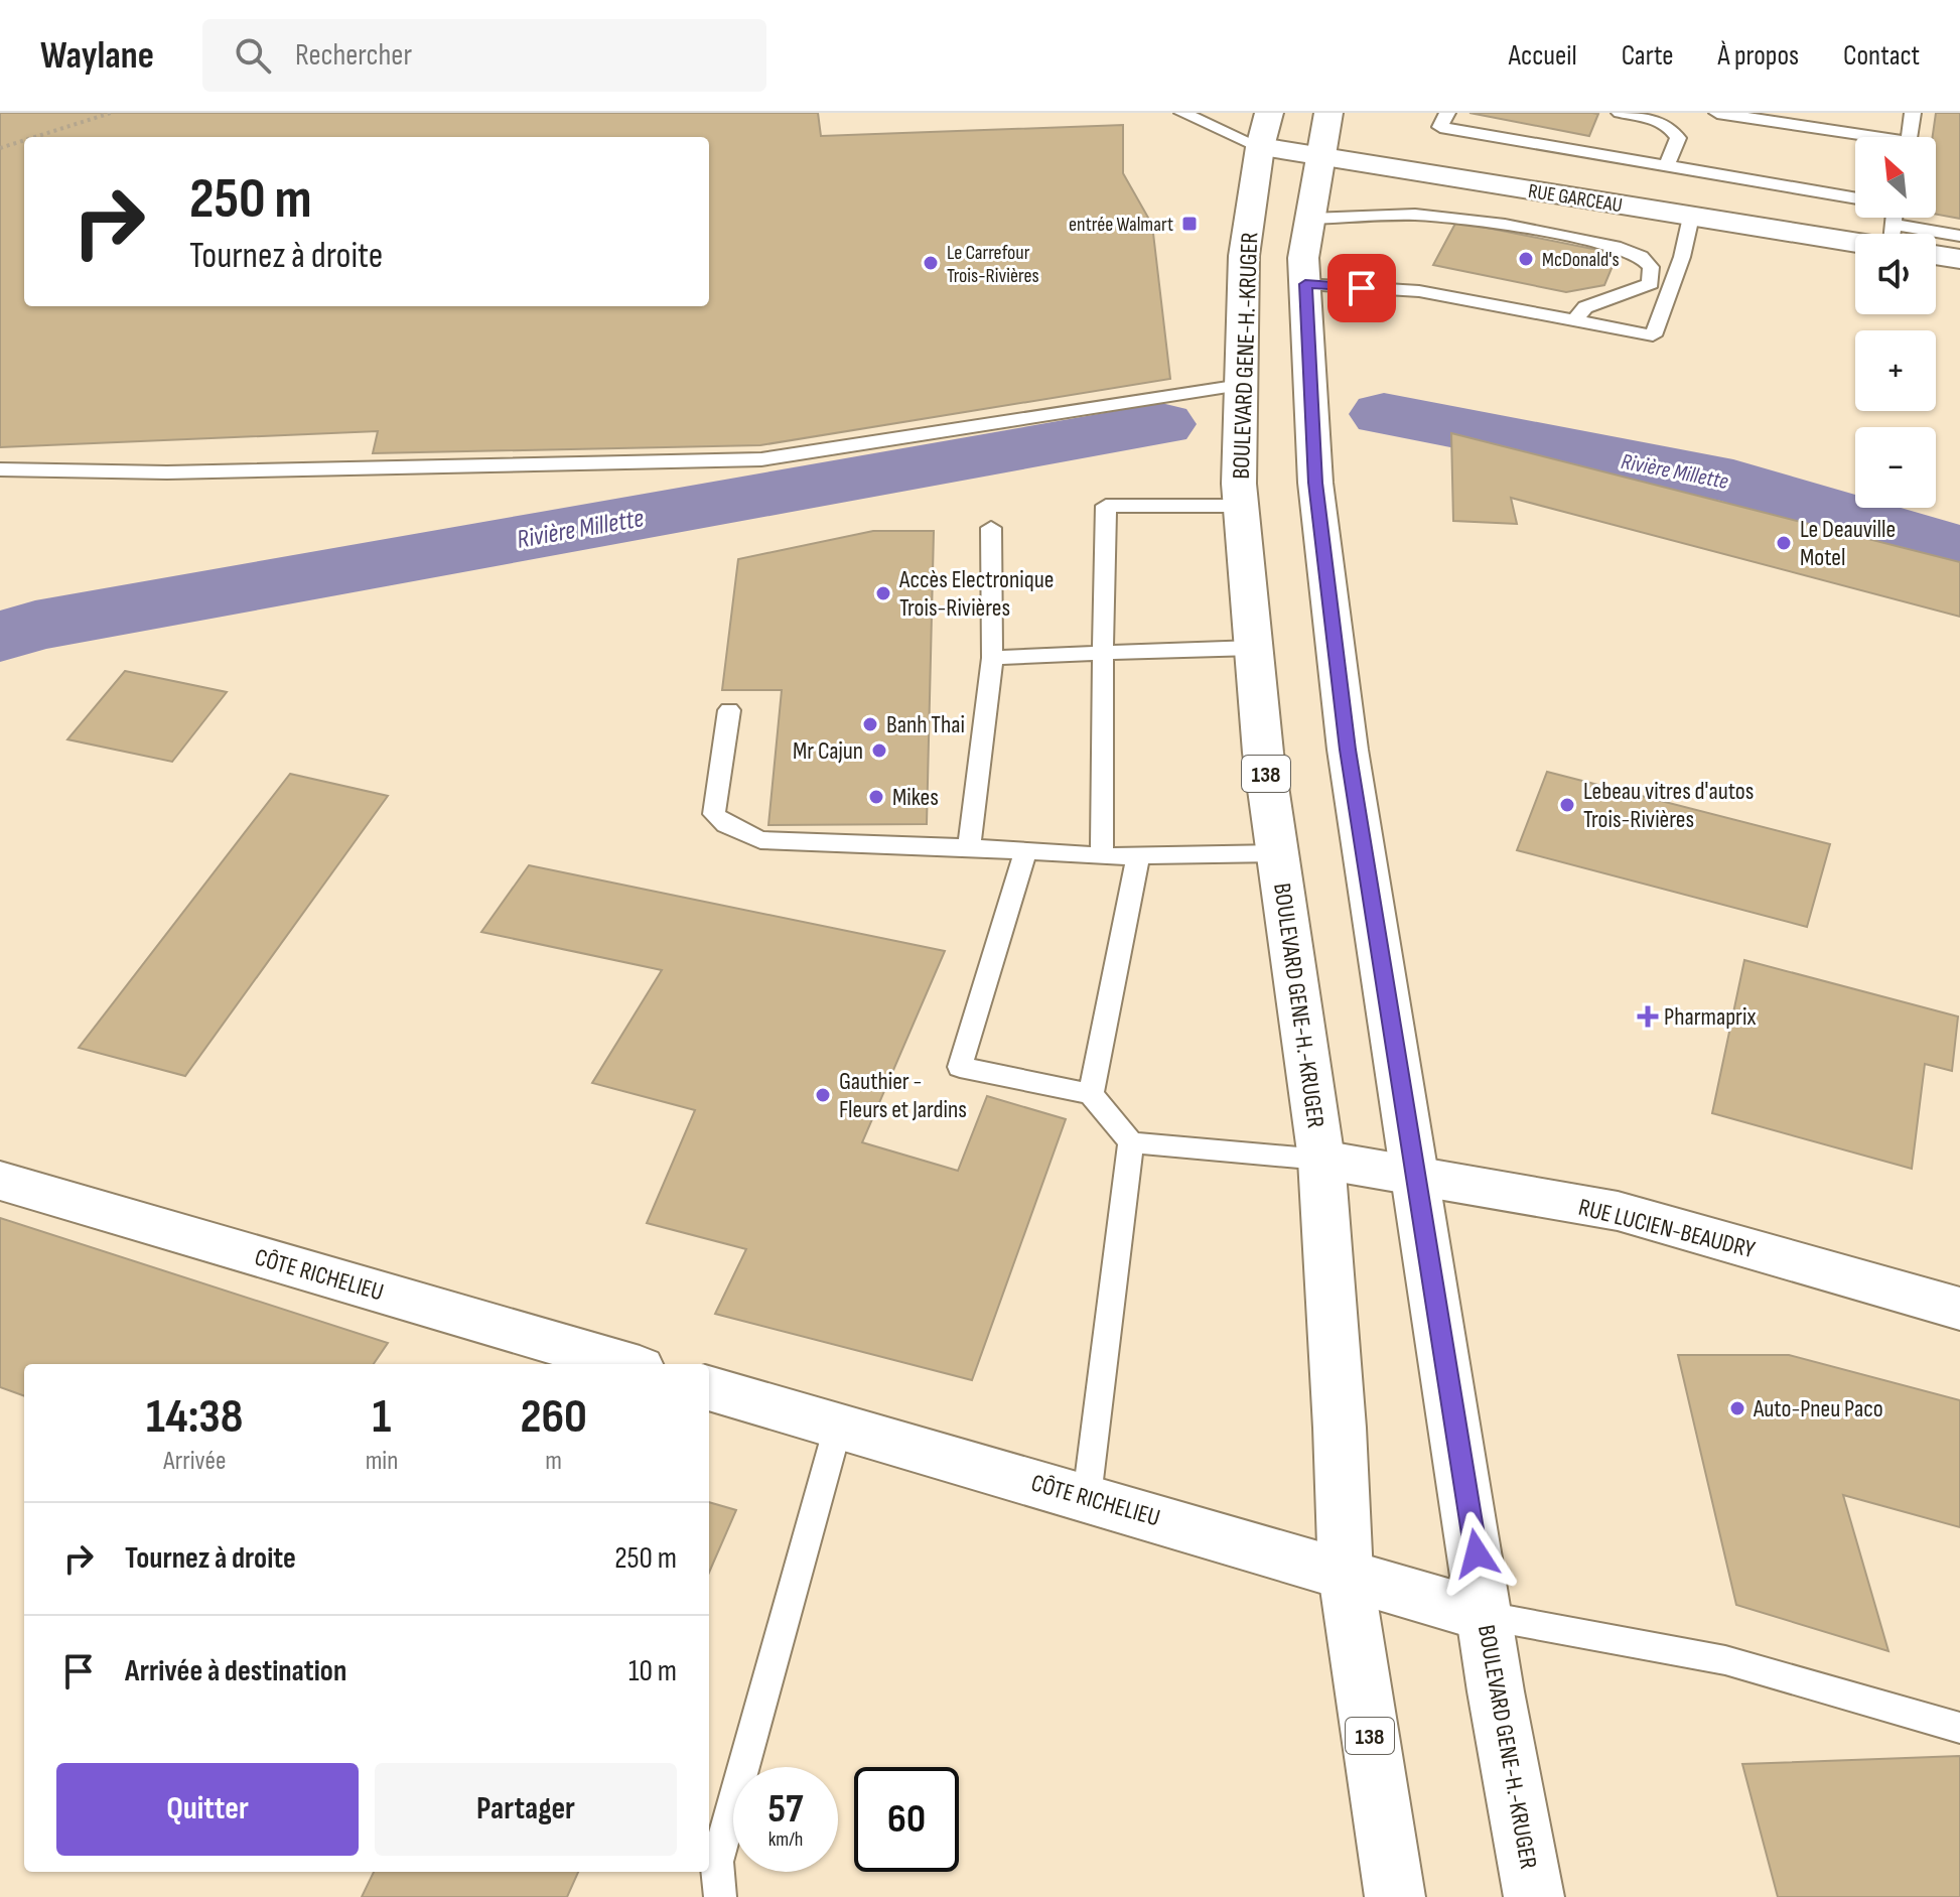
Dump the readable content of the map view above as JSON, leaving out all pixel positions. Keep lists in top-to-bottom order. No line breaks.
{"streets":{"main road":["RUE GARCEAU","BOULEVARD GENE-H.-KRUGER","138","RUE LUCIEN-BEAUDRY","CÔTE RICHELIEU"]},"crossings":[["RUE GARCEAU","BOULEVARD GENE-H.-KRUGER"],["BOULEVARD GENE-H.-KRUGER","RUE LUCIEN-BEAUDRY"],["BOULEVARD GENE-H.-KRUGER","CÔTE RICHELIEU"]],"water":["Rivière Millette"],"places":{"transit":["entrée Walmart"],"other":["McDonald's","Le Carrefour Trois-Rivières","Le Deauville Motel","Accès Electronique Trois-Rivières","Banh Thai","Mr Cajun","Mikes","Lebeau vitres d'autos Trois-Rivières","Gauthier - Fleurs et Jardins","Auto-Pneu Paco"],"health":["Pharmaprix"]},"north":"top left","page":{"header":"Waylane","search":"Rechercher","nav":["Accueil","Carte","À propos","Contact"],"map_buttons":["+","−"],"turn":["250 m","Tournez à droite"],"eta":["14:38","Arrivée","1","min","260","m"],"list":[{"name":"Tournez à droite","value":"250 m"},{"name":"Arrivée à destination","value":"10 m"}],"buttons":["Quitter","Partager"],"speed":"57 km/h","limit":"60"}}
